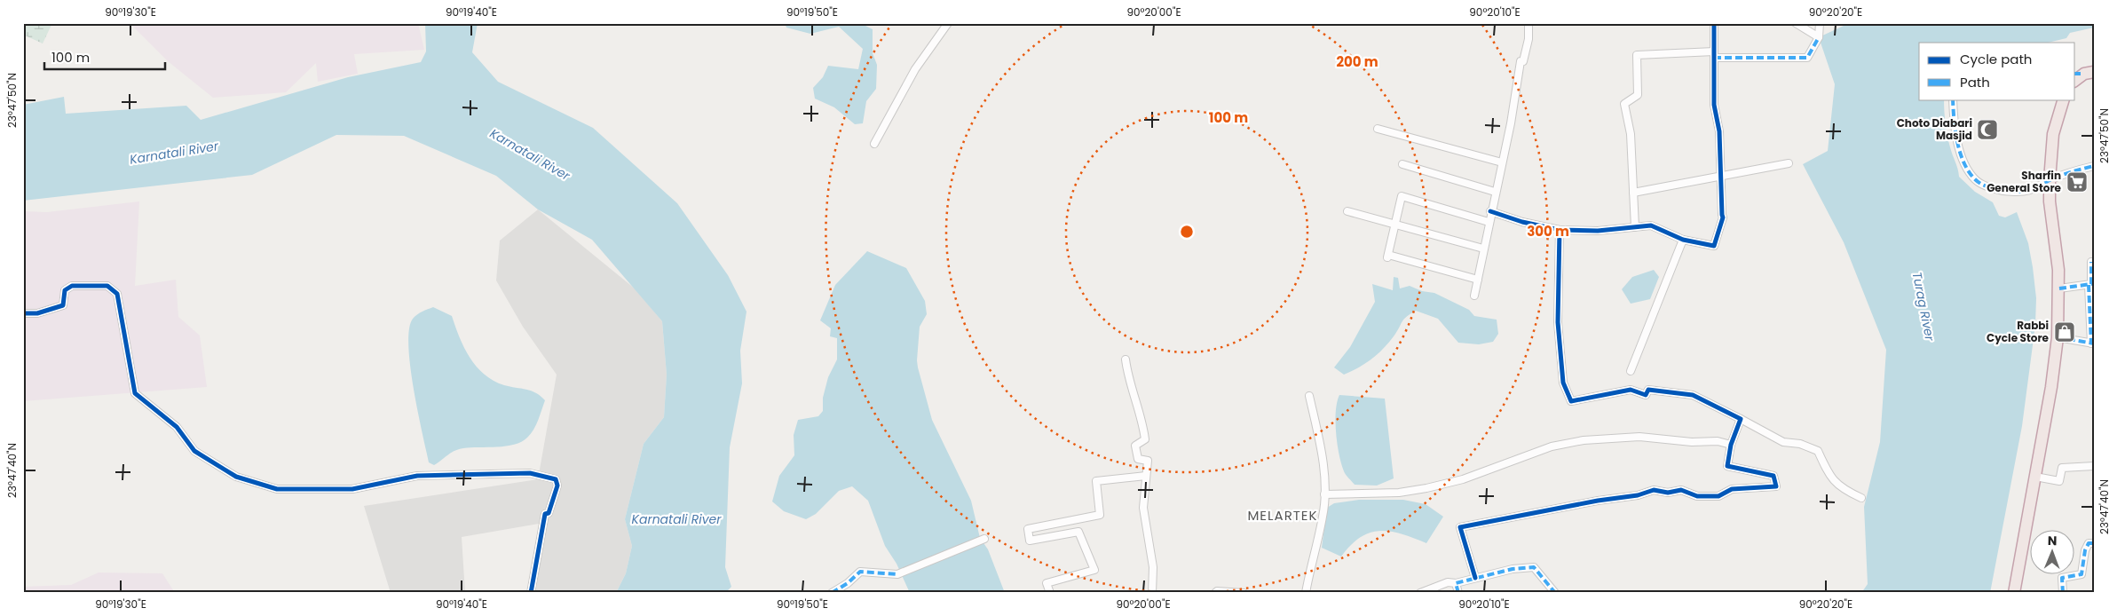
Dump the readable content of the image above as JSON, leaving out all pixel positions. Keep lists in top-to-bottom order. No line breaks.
{"districts":["MELARTEK"],"water":["Karnatali River","Turag River"],"places":{"mosque":["Choto Diabari Masjid"],"supermarket":["Sharfin General Store"],"shop":["Rabbi Cycle Store"]},"legend":["Cycle path","Path"],"scale_bar":"100 m","north":"top","coordinates":["90°19'30\"E","90°19'40\"E","90°19'50\"E","90°20'00\"E","90°20'10\"E","90°20'20\"E","23°47'50\"N","23°47'40\"N"],"rings":["200 m","100 m","300 m"]}
